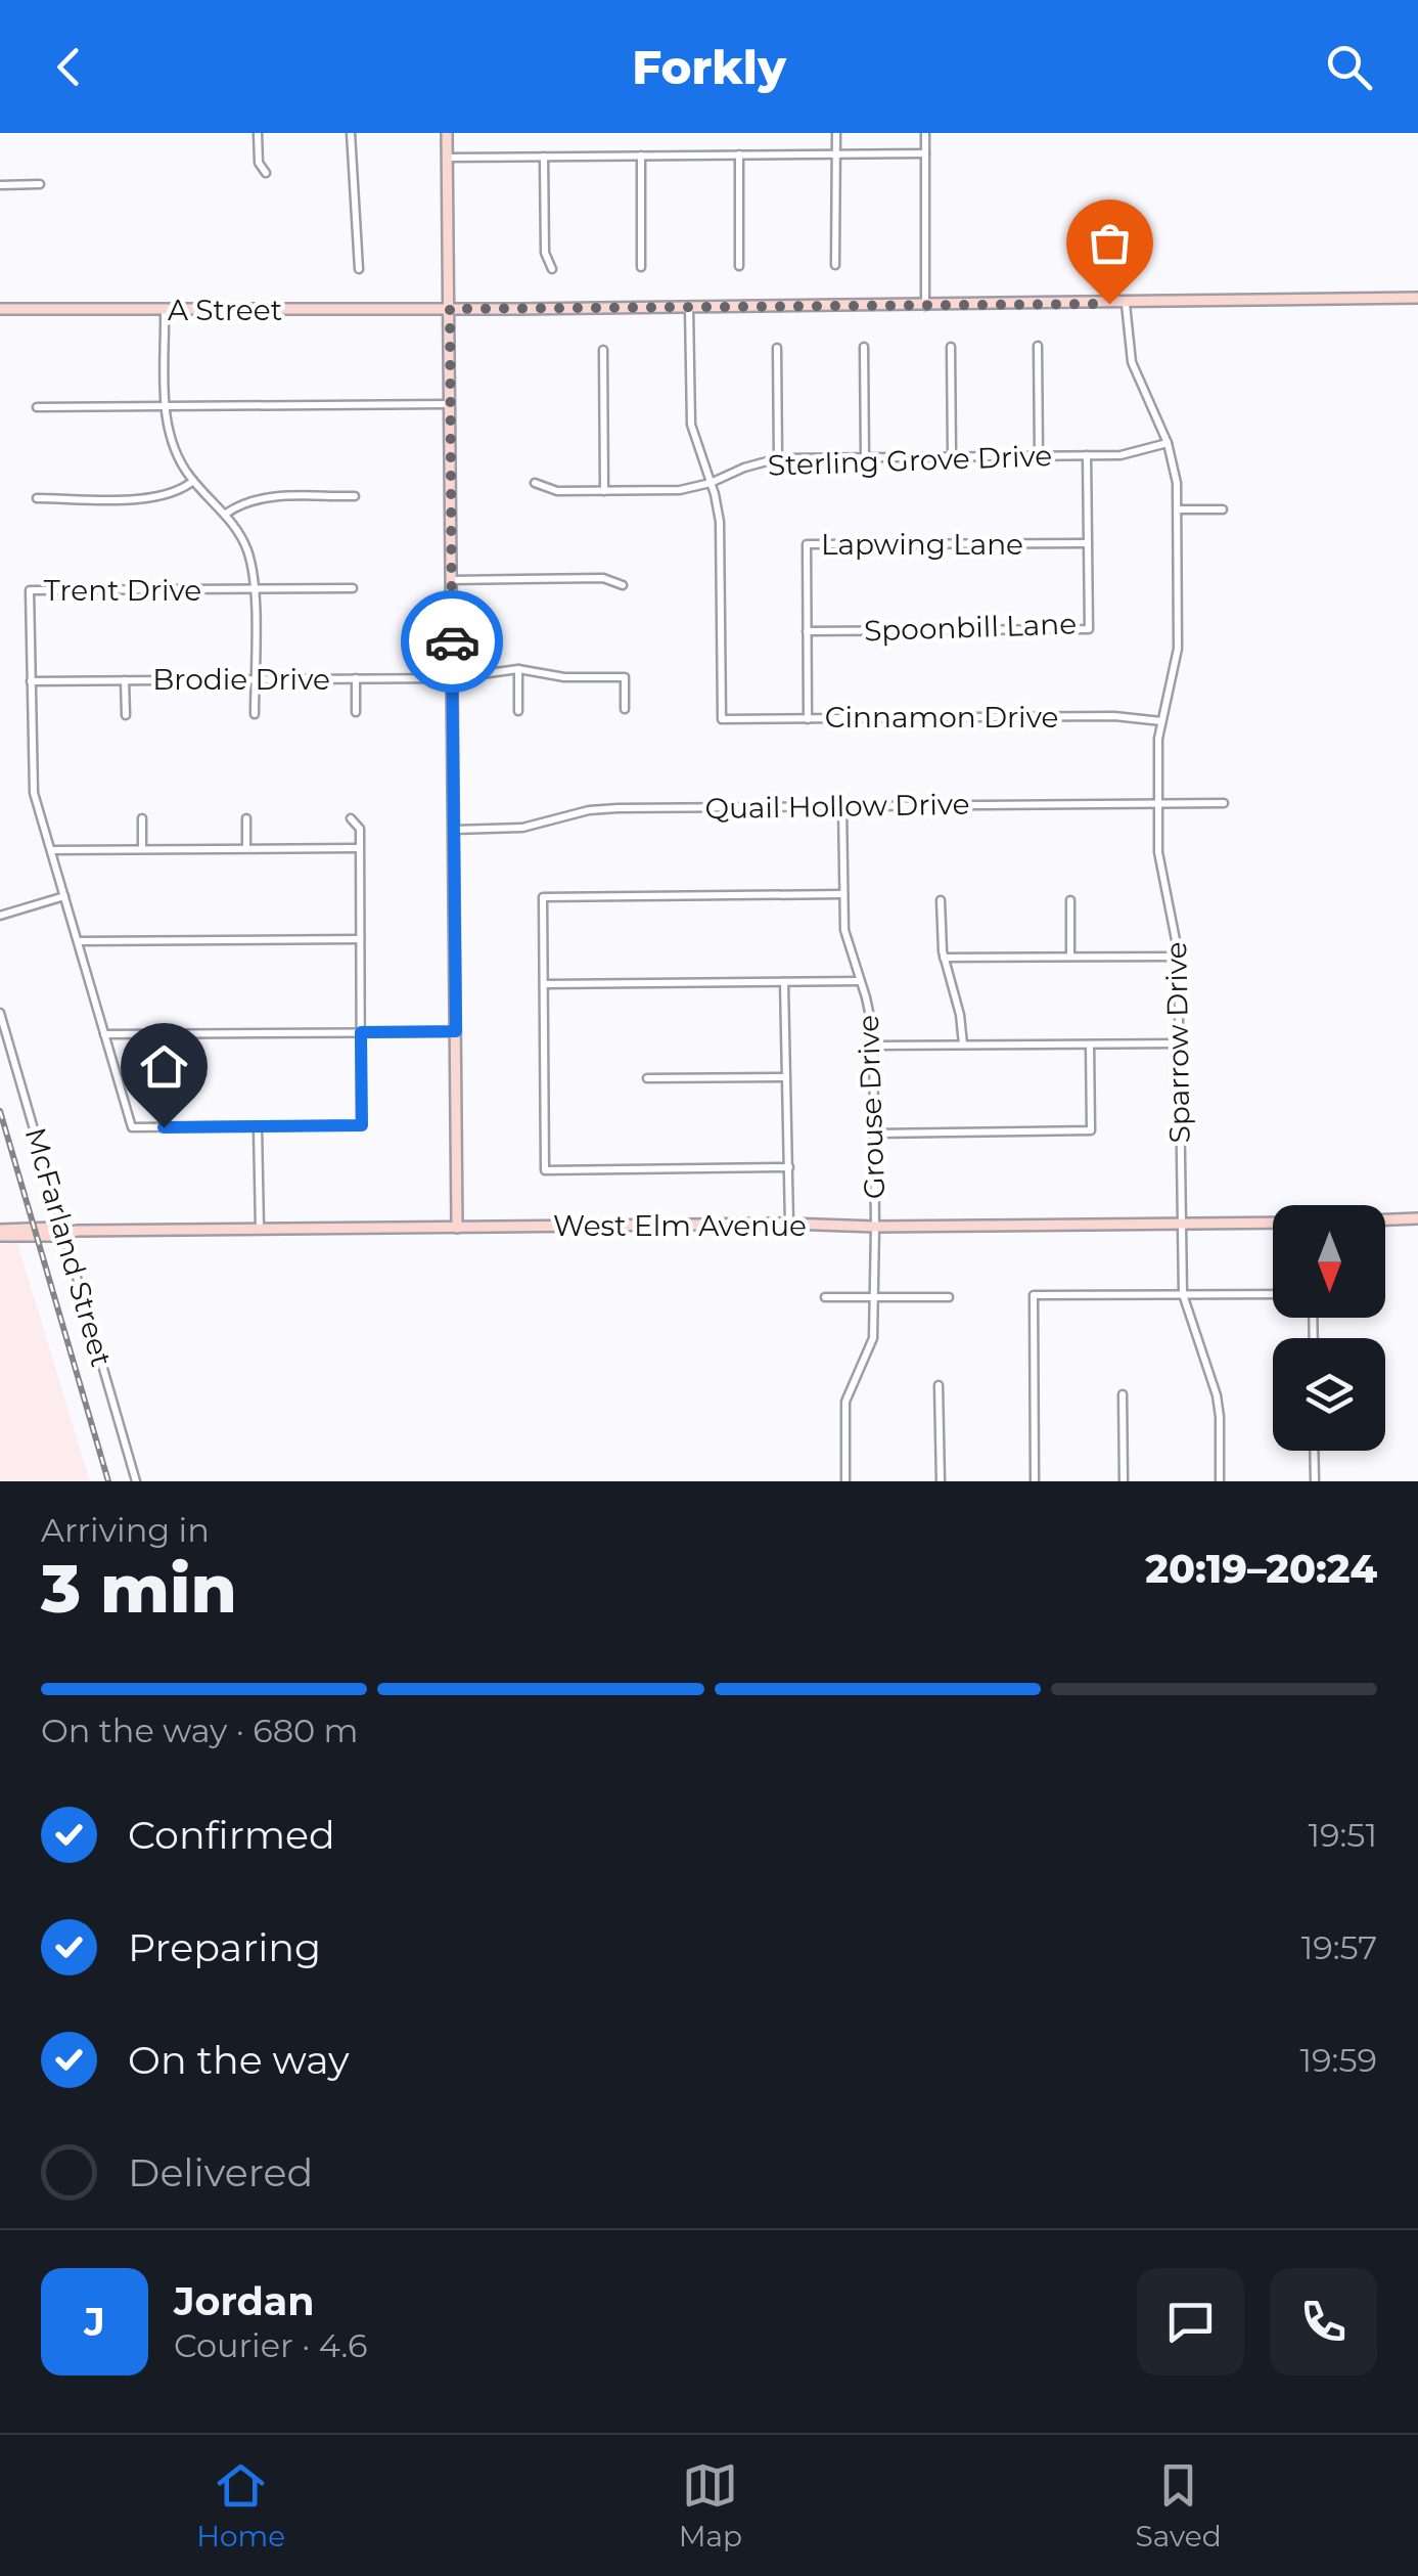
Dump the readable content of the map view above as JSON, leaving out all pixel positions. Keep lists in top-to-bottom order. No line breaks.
{"streets":{"street":["A Street","Sterling Grove Drive","Lapwing Lane","Trent Drive","Spoonbill Lane","Brodie Drive","Cinnamon Drive","Quail Hollow Drive","Sparrow Drive","Grouse Drive","West Elm Avenue","McFarland Street"]},"crossings":[["A Street","Sparrow Drive"],["Sterling Grove Drive","Spoonbill Lane"],["Sterling Grove Drive","Cinnamon Drive"],["Sterling Grove Drive","Sparrow Drive"],["Lapwing Lane","Spoonbill Lane"],["Lapwing Lane","Cinnamon Drive"],["Trent Drive","Brodie Drive"],["Cinnamon Drive","Sparrow Drive"],["Quail Hollow Drive","Sparrow Drive"],["Quail Hollow Drive","Grouse Drive"],["Sparrow Drive","West Elm Avenue"],["Grouse Drive","West Elm Avenue"],["West Elm Avenue","McFarland Street"]],"north":"bottom","page":{"header":"Forkly","heading":["3 min","Arriving in","20:19–20:24"],"panel":["Jordan","Courier · 4.6"],"bar":"On the way · 680 m","list":[["Confirmed","19:51"],["Preparing","19:57"],["On the way","19:59"],"Delivered"],"round":"J","tabs":["Home","Map","Saved"]}}
